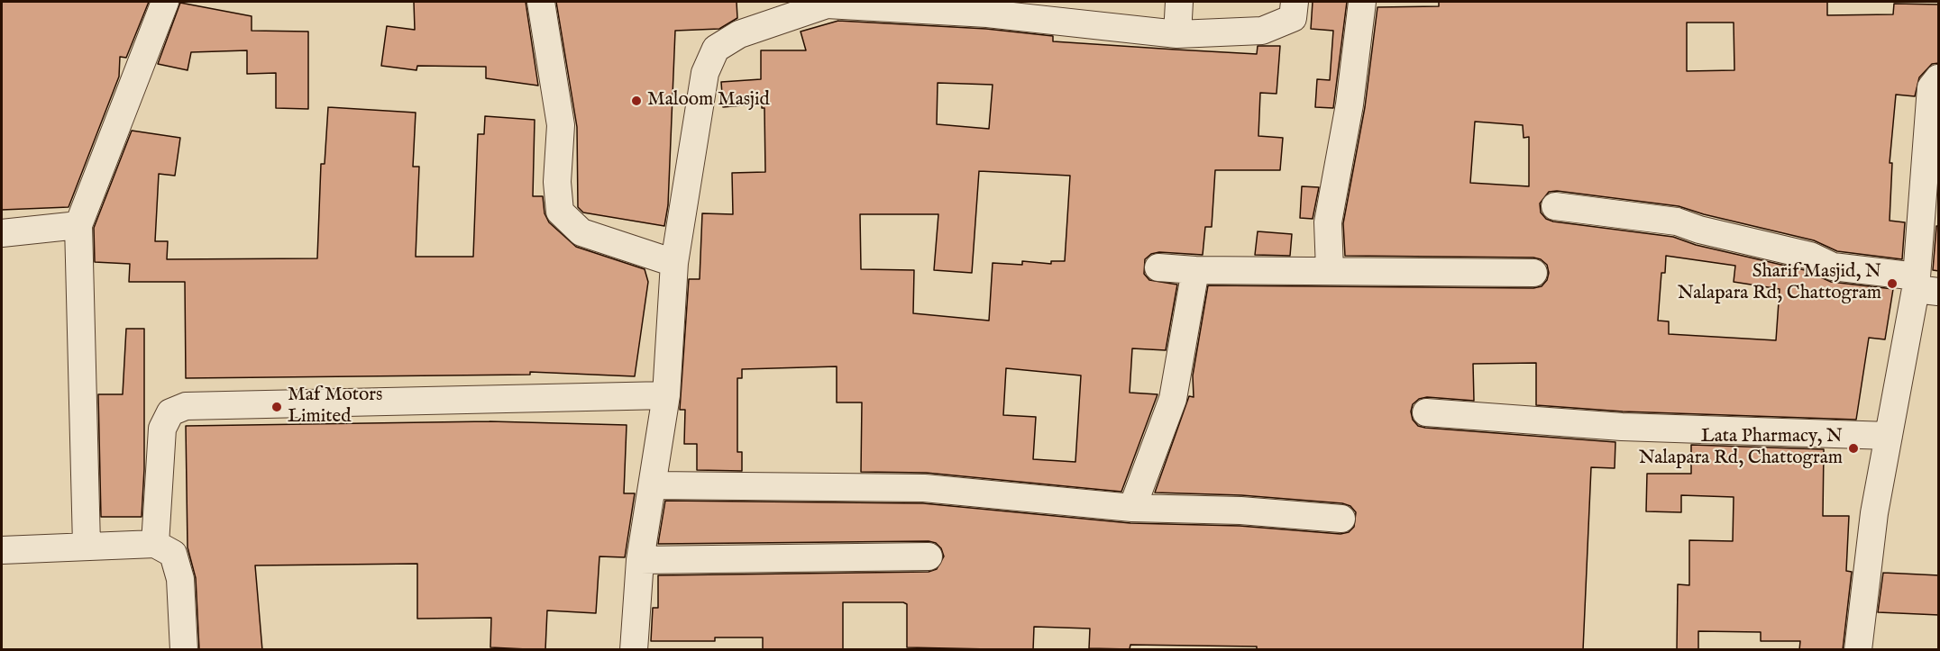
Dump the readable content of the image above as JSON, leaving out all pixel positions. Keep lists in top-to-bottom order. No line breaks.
{"places":["Maloom Masjid","Sharif Masjid, N Nalapara Rd, Chattogram","Maf Motors Limited","Lata Pharmacy, N Nalapara Rd, Chattogram"]}
